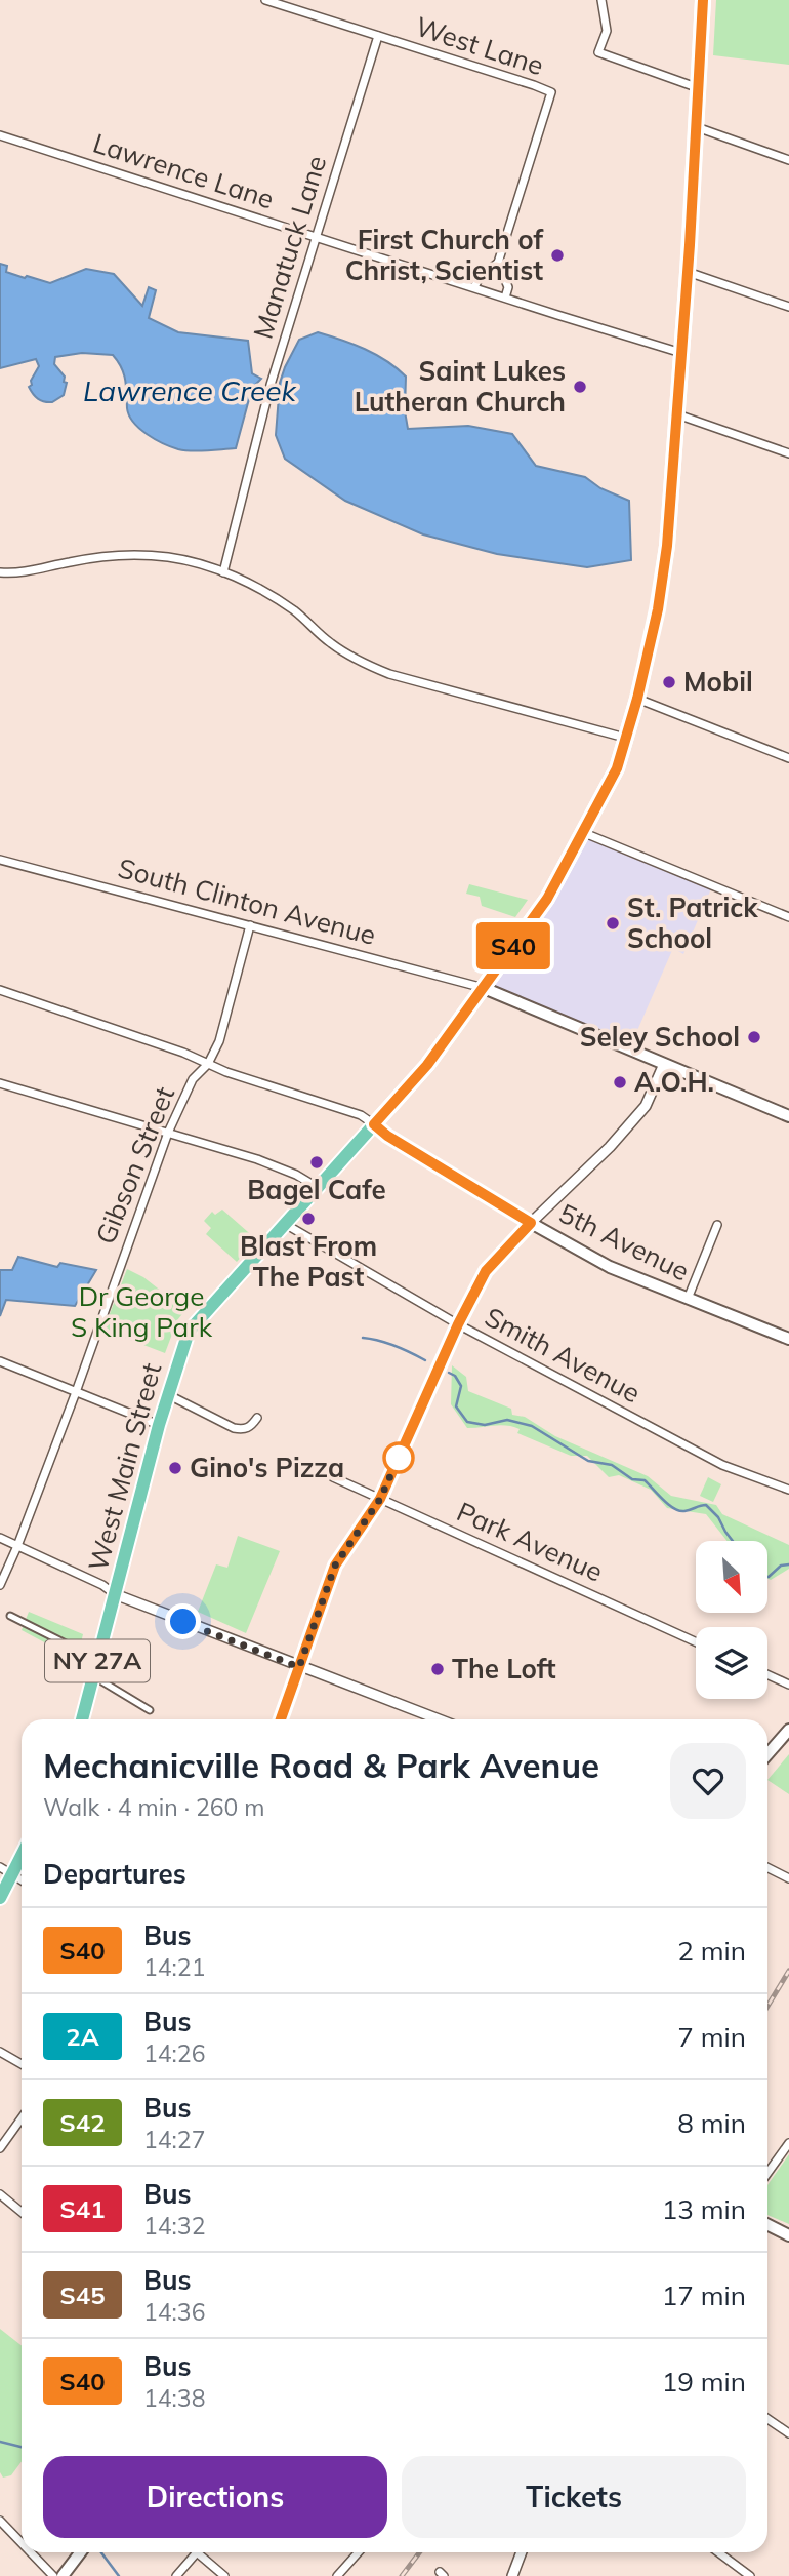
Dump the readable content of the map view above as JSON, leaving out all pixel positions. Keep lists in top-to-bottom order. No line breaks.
{"streets":{"main road":["5th Avenue","West Main Street","NY 27A"],"street":["West Lane","Lawrence Lane","Manatuck Lane","South Clinton Avenue","Gibson Street","Smith Avenue","Park Avenue"]},"crossings":[["West Lane","Lawrence Lane"],["West Lane","Manatuck Lane"],["Lawrence Lane","Manatuck Lane"],["Lawrence Lane","NY 27A"],["South Clinton Avenue","Gibson Street"],["South Clinton Avenue","West Main Street"],["5th Avenue","West Main Street"],["Smith Avenue","West Main Street"],["West Main Street","NY 27A"]],"water":["Lawrence Creek"],"parks":["Dr George S King Park"],"places":["First Church of Christ, Scientist","Saint Lukes Lutheran Church","Mobil","St. Patrick School","Seley School","A.O.H.","Bagel Cafe","Blast From The Past","Gino's Pizza","The Loft"],"lines":["bus line S40"],"north":"bottom right","page":{"on_map":"S40","heading":[["Mechanicville Road & Park Avenue","Walk · 4 min · 260 m"],"Departures"],"list":[{"mark":"S40","name":"Bus","note":"14:21","value":"2 min"},{"mark":"2A","name":"Bus","note":"14:26","value":"7 min"},{"mark":"S42","name":"Bus","note":"14:27","value":"8 min"},{"mark":"S41","name":"Bus","note":"14:32","value":"13 min"},{"mark":"S45","name":"Bus","note":"14:36","value":"17 min"},{"mark":"S40","name":"Bus","note":"14:38","value":"19 min"}],"buttons":["Directions","Tickets"]}}
